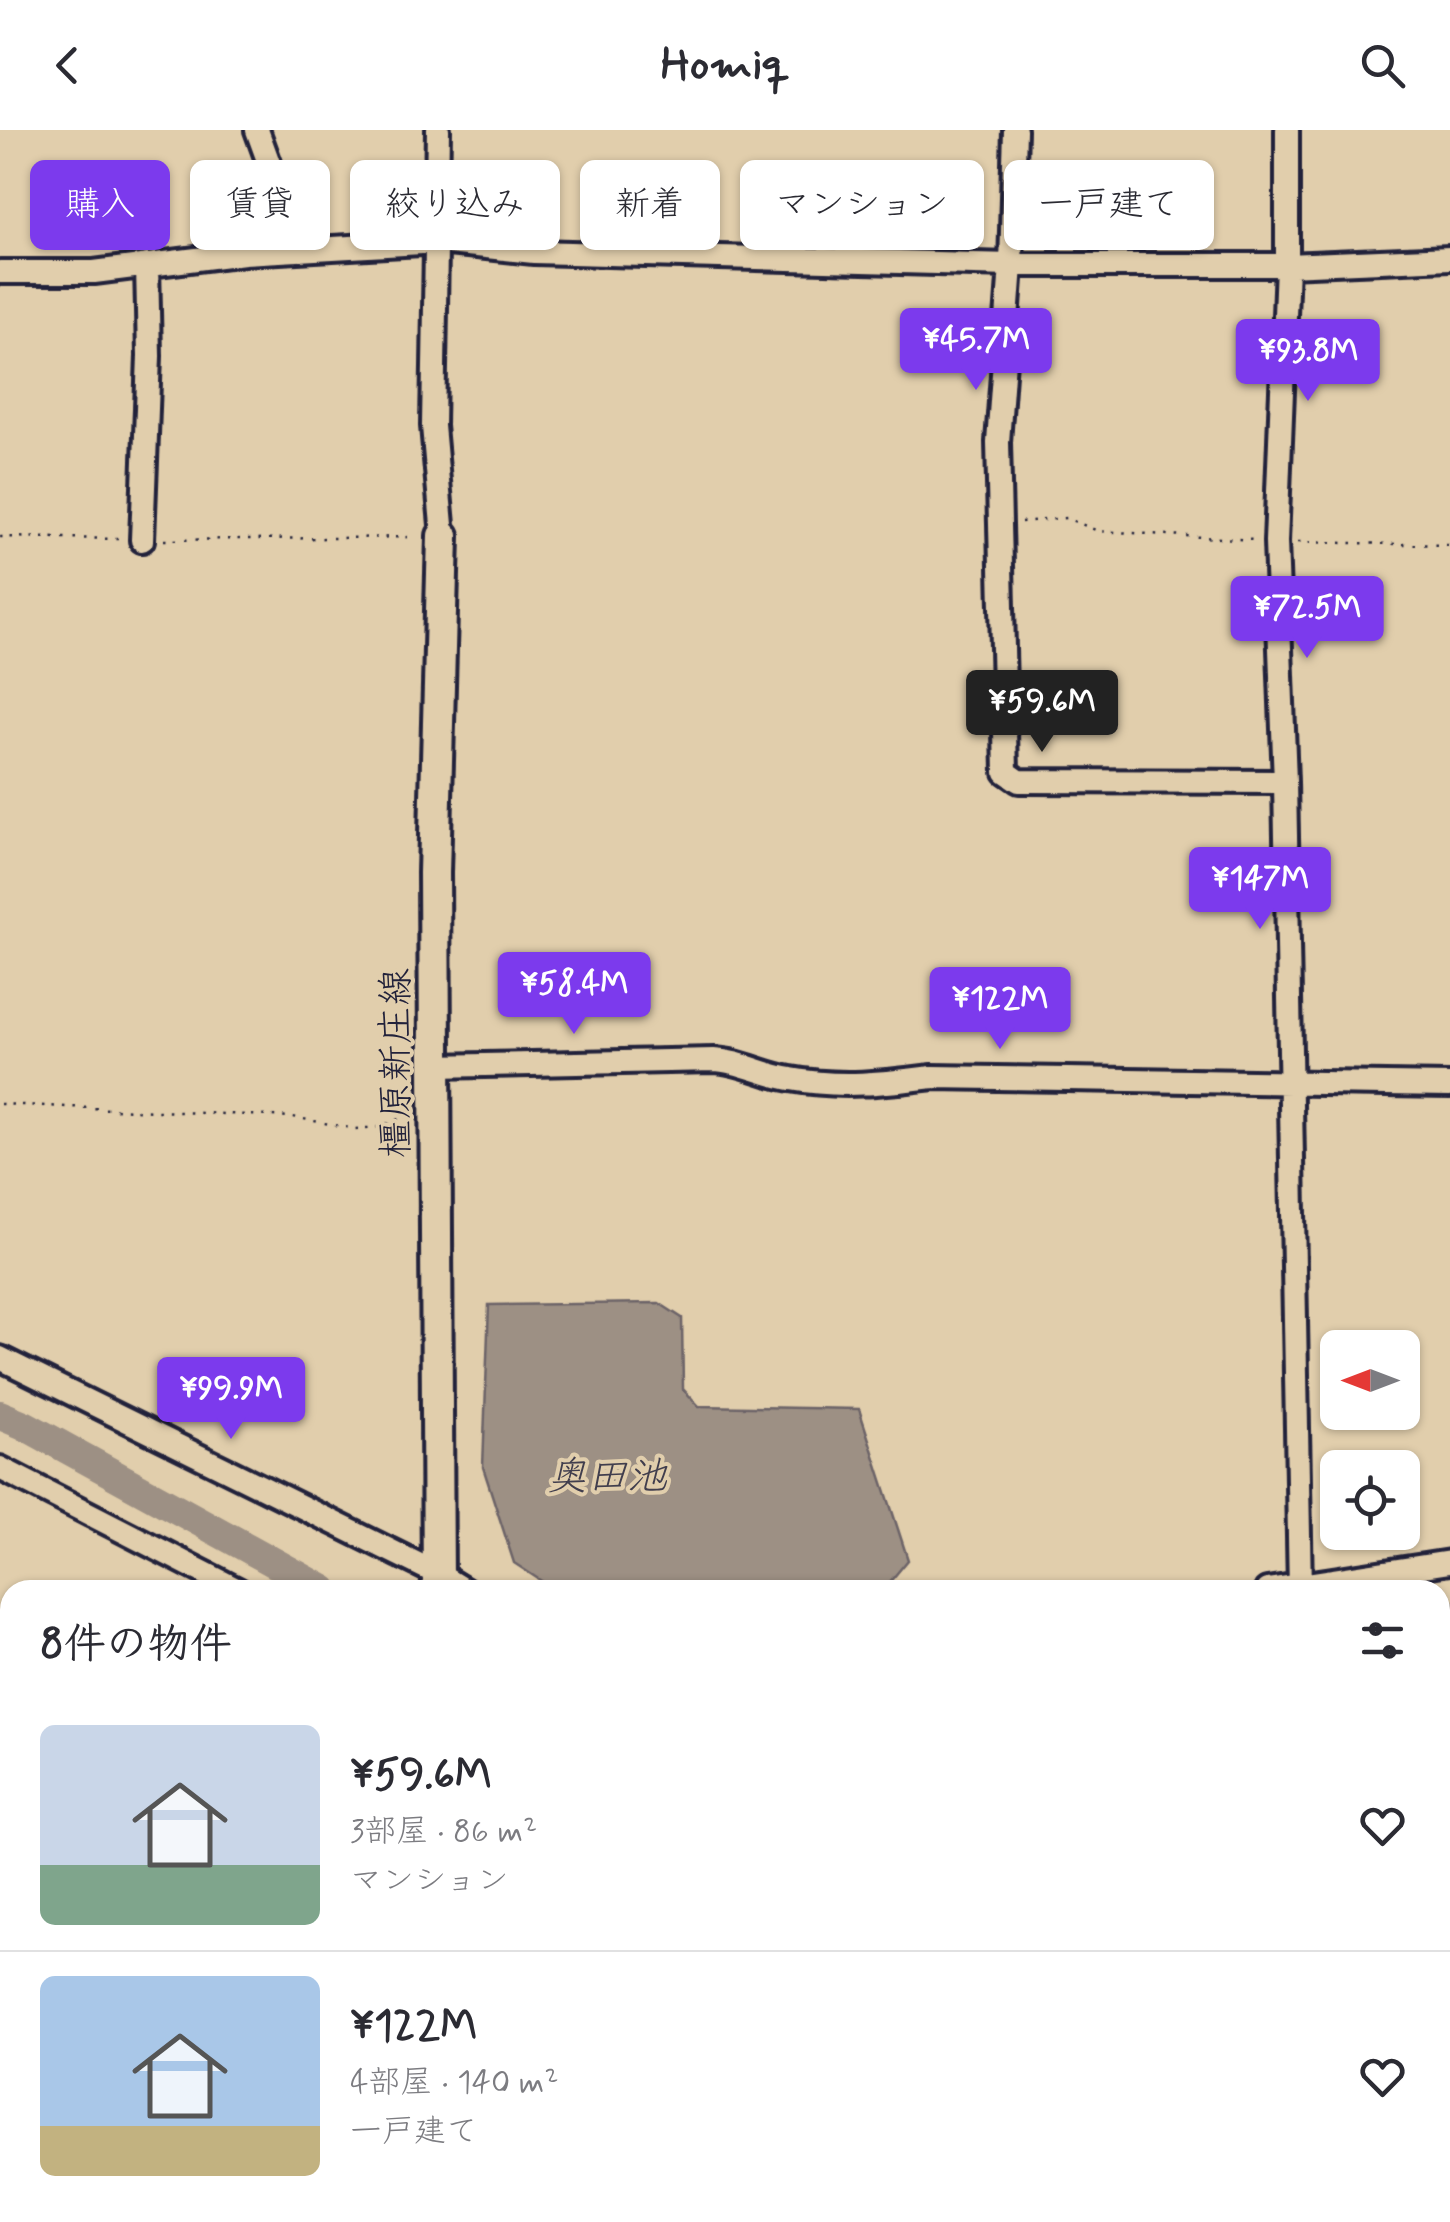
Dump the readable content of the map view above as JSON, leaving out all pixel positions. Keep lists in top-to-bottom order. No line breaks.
{"streets":{"main road":["橿原新庄線"]},"water":["奥田池"],"north":"left","page":{"header":"Homiq","chip":["購入","賃貸","絞り込み","新着","マンション","一戸建て"],"price":["¥45.7M","¥93.8M","¥72.5M","¥59.6M","¥147M","¥58.4M","¥122M","¥99.9M"],"heading":"8件の物件","list":[{"name":"¥59.6M","note":"3部屋 · 86 m² · マンション"},{"name":"¥122M","note":"4部屋 · 140 m² · 一戸建て"}]}}
